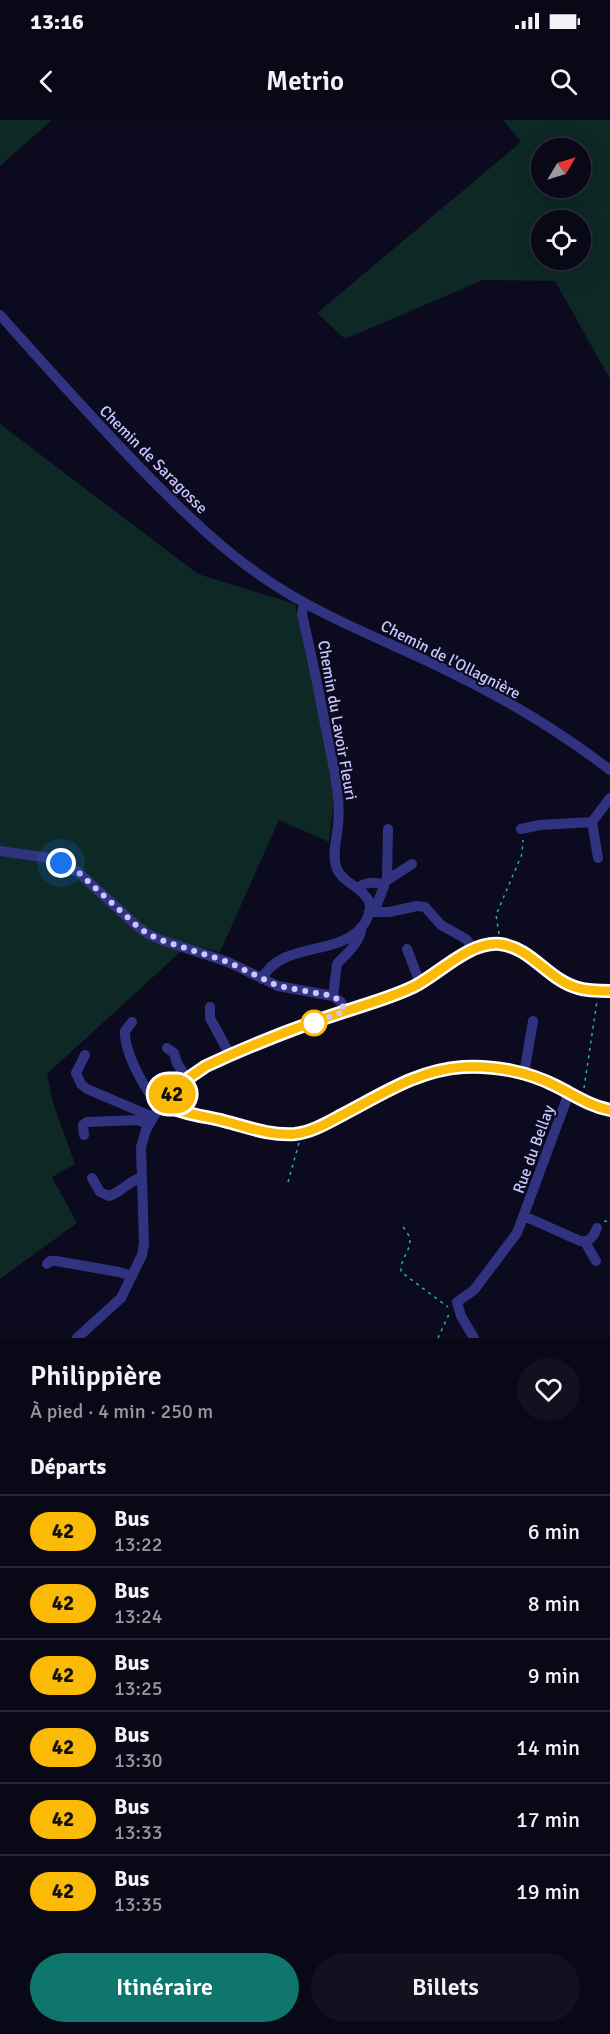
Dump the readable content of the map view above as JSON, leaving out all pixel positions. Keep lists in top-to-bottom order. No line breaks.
{"streets":{"street":["Chemin de Saragosse","Chemin de l'Ollagnière","Chemin du Lavoir Fleuri","Rue du Bellay"]},"crossings":[["Chemin de Saragosse","Chemin de l'Ollagnière"],["Chemin de Saragosse","Chemin du Lavoir Fleuri"],["Chemin de l'Ollagnière","Chemin du Lavoir Fleuri"]],"lines":["bus line 42"],"north":"top right","page":{"status":"13:16","header":"Metrio","on_map":"42","heading":[["Philippière","À pied · 4 min · 250 m"],"Départs"],"list":[{"mark":"42","name":"Bus","note":"13:22","value":"6 min"},{"mark":"42","name":"Bus","note":"13:24","value":"8 min"},{"mark":"42","name":"Bus","note":"13:25","value":"9 min"},{"mark":"42","name":"Bus","note":"13:30","value":"14 min"},{"mark":"42","name":"Bus","note":"13:33","value":"17 min"},{"mark":"42","name":"Bus","note":"13:35","value":"19 min"}],"buttons":["Itinéraire","Billets"]}}
